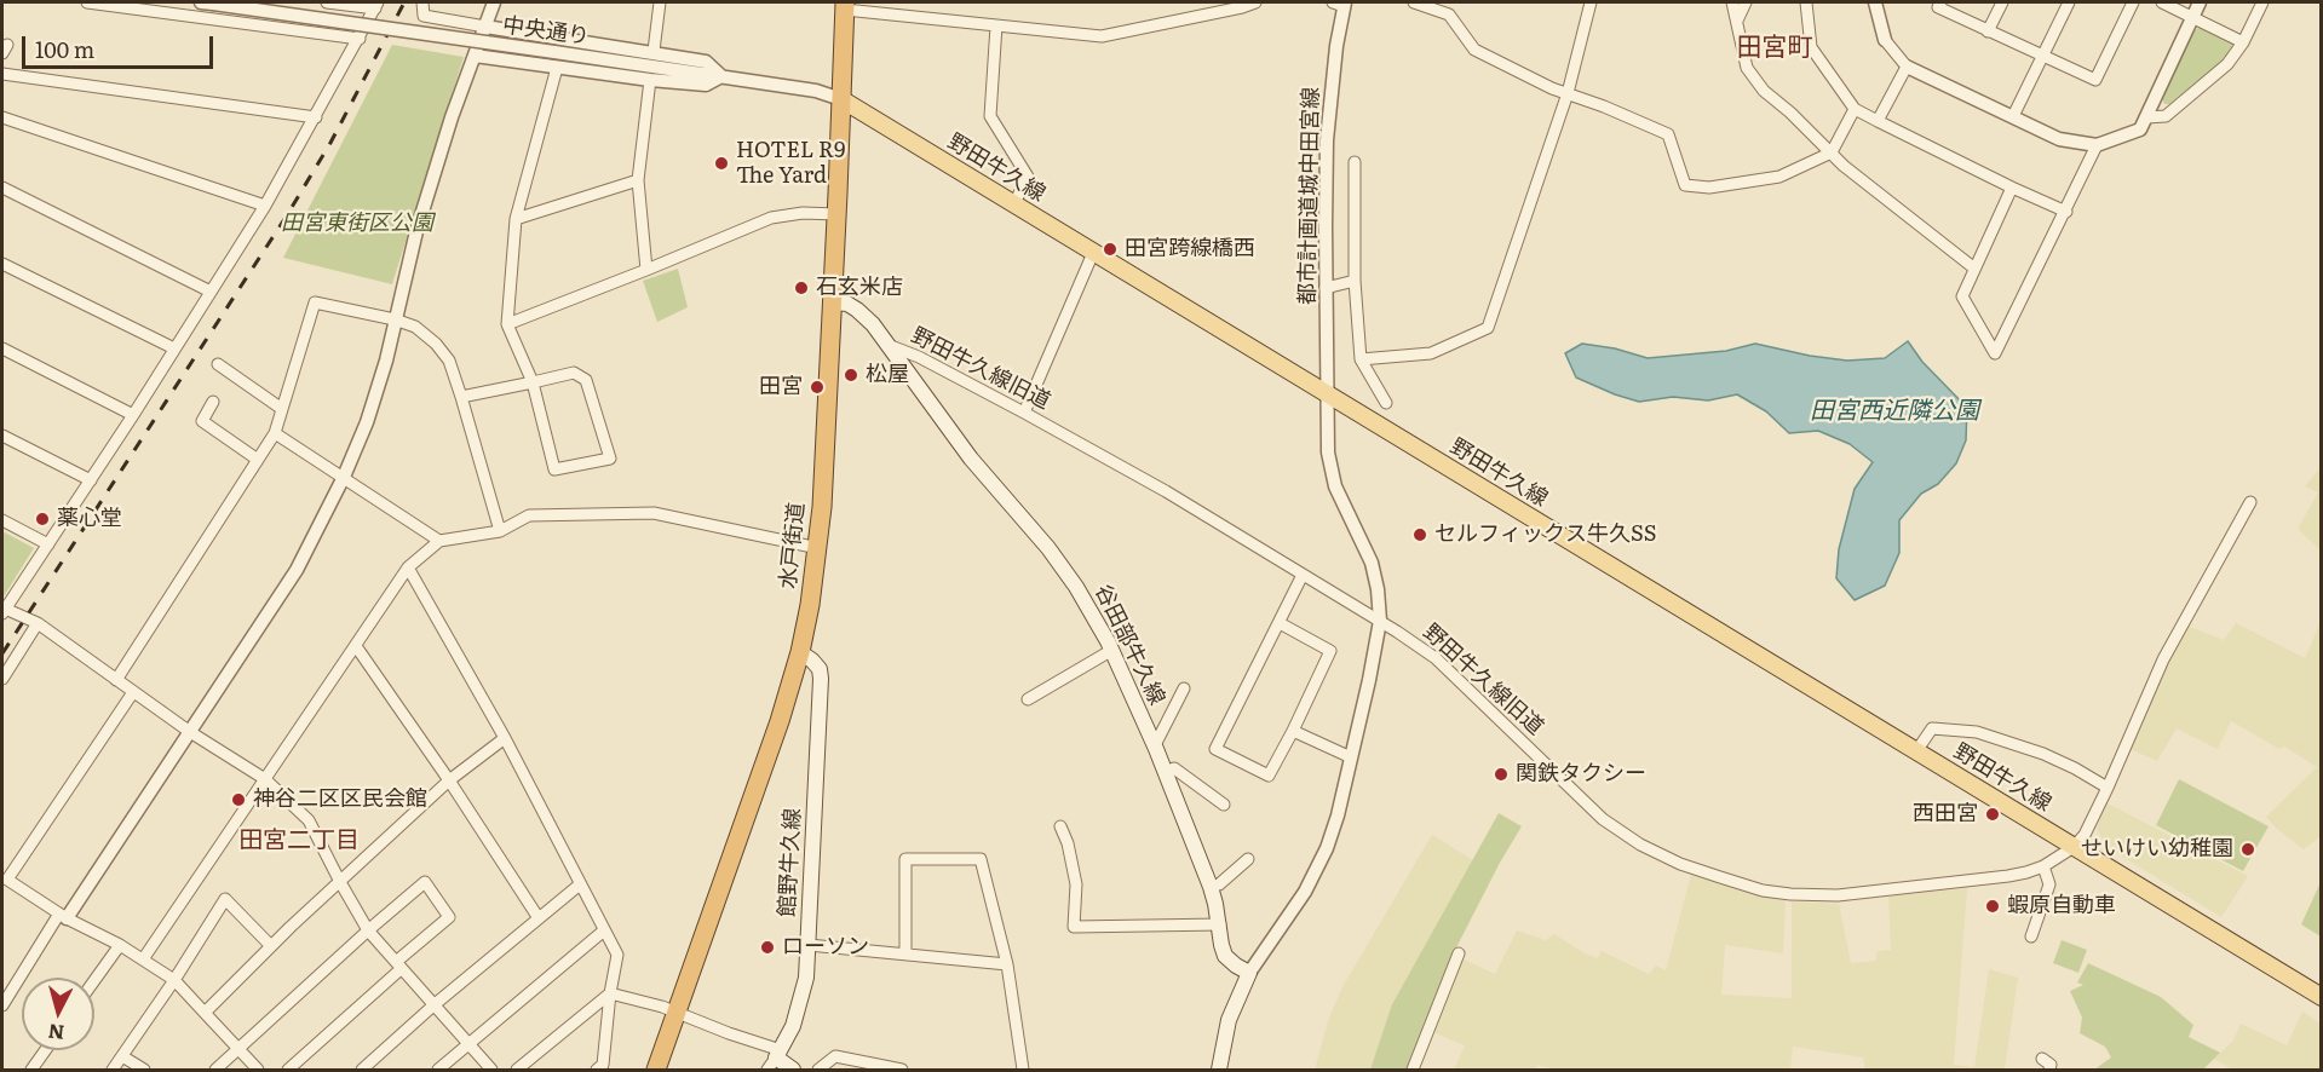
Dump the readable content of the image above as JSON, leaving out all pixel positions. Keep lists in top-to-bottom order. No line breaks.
{"streets":{"highway":["水戸街道"],"main road":["野田牛久線","谷田部牛久線","館野牛久線"],"street":["中央通り","都市計画道城中田宮線","野田牛久線旧道"]},"crossings":[["中央通り","野田牛久線"],["中央通り","水戸街道"],["野田牛久線","都市計画道城中田宮線"],["野田牛久線","野田牛久線旧道"],["野田牛久線","水戸街道"],["都市計画道城中田宮線","野田牛久線旧道"],["都市計画道城中田宮線","谷田部牛久線"],["野田牛久線旧道","谷田部牛久線"],["水戸街道","谷田部牛久線"],["水戸街道","館野牛久線"]],"districts":["田宮町","田宮二丁目"],"water":["田宮西近隣公園"],"parks":["田宮東街区公園"],"places":["HOTEL R9 The Yard","田宮跨線橋西","石玄米店","松屋","田宮","薬心堂","セルフィックス牛久SS","関鉄タクシー","神谷二区区民会館","西田宮","せいけい幼稚園","蝦原自動車","ローソン"],"scale_bar":"100 m","north":"bottom"}
